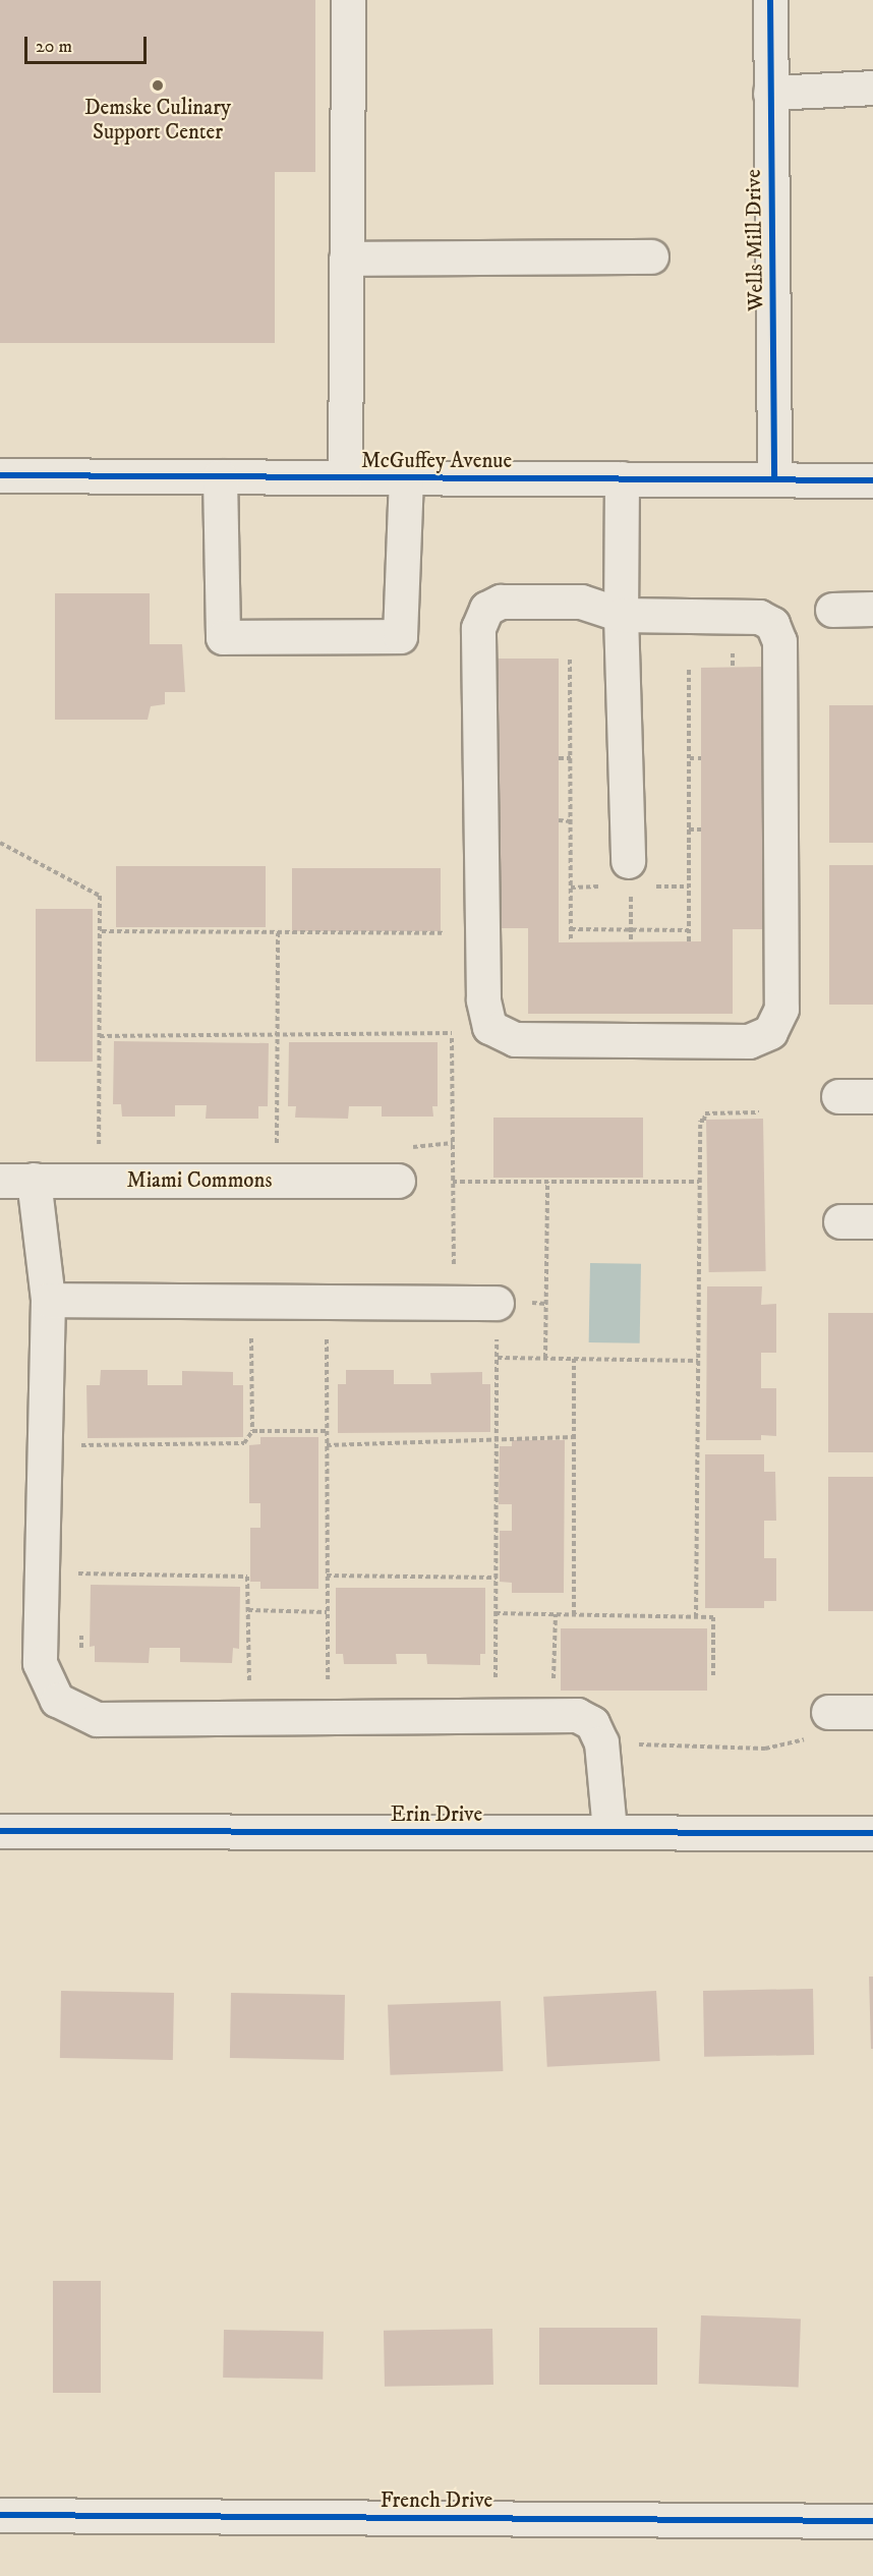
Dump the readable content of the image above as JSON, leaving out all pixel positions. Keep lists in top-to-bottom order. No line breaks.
{"streets":{"street":["Wells Mill Drive","McGuffey Avenue","Miami Commons","Erin Drive","French Drive"]},"crossings":[["Wells Mill Drive","McGuffey Avenue"]],"places":["Demske Culinary Support Center"],"scale_bar":"20 m"}
